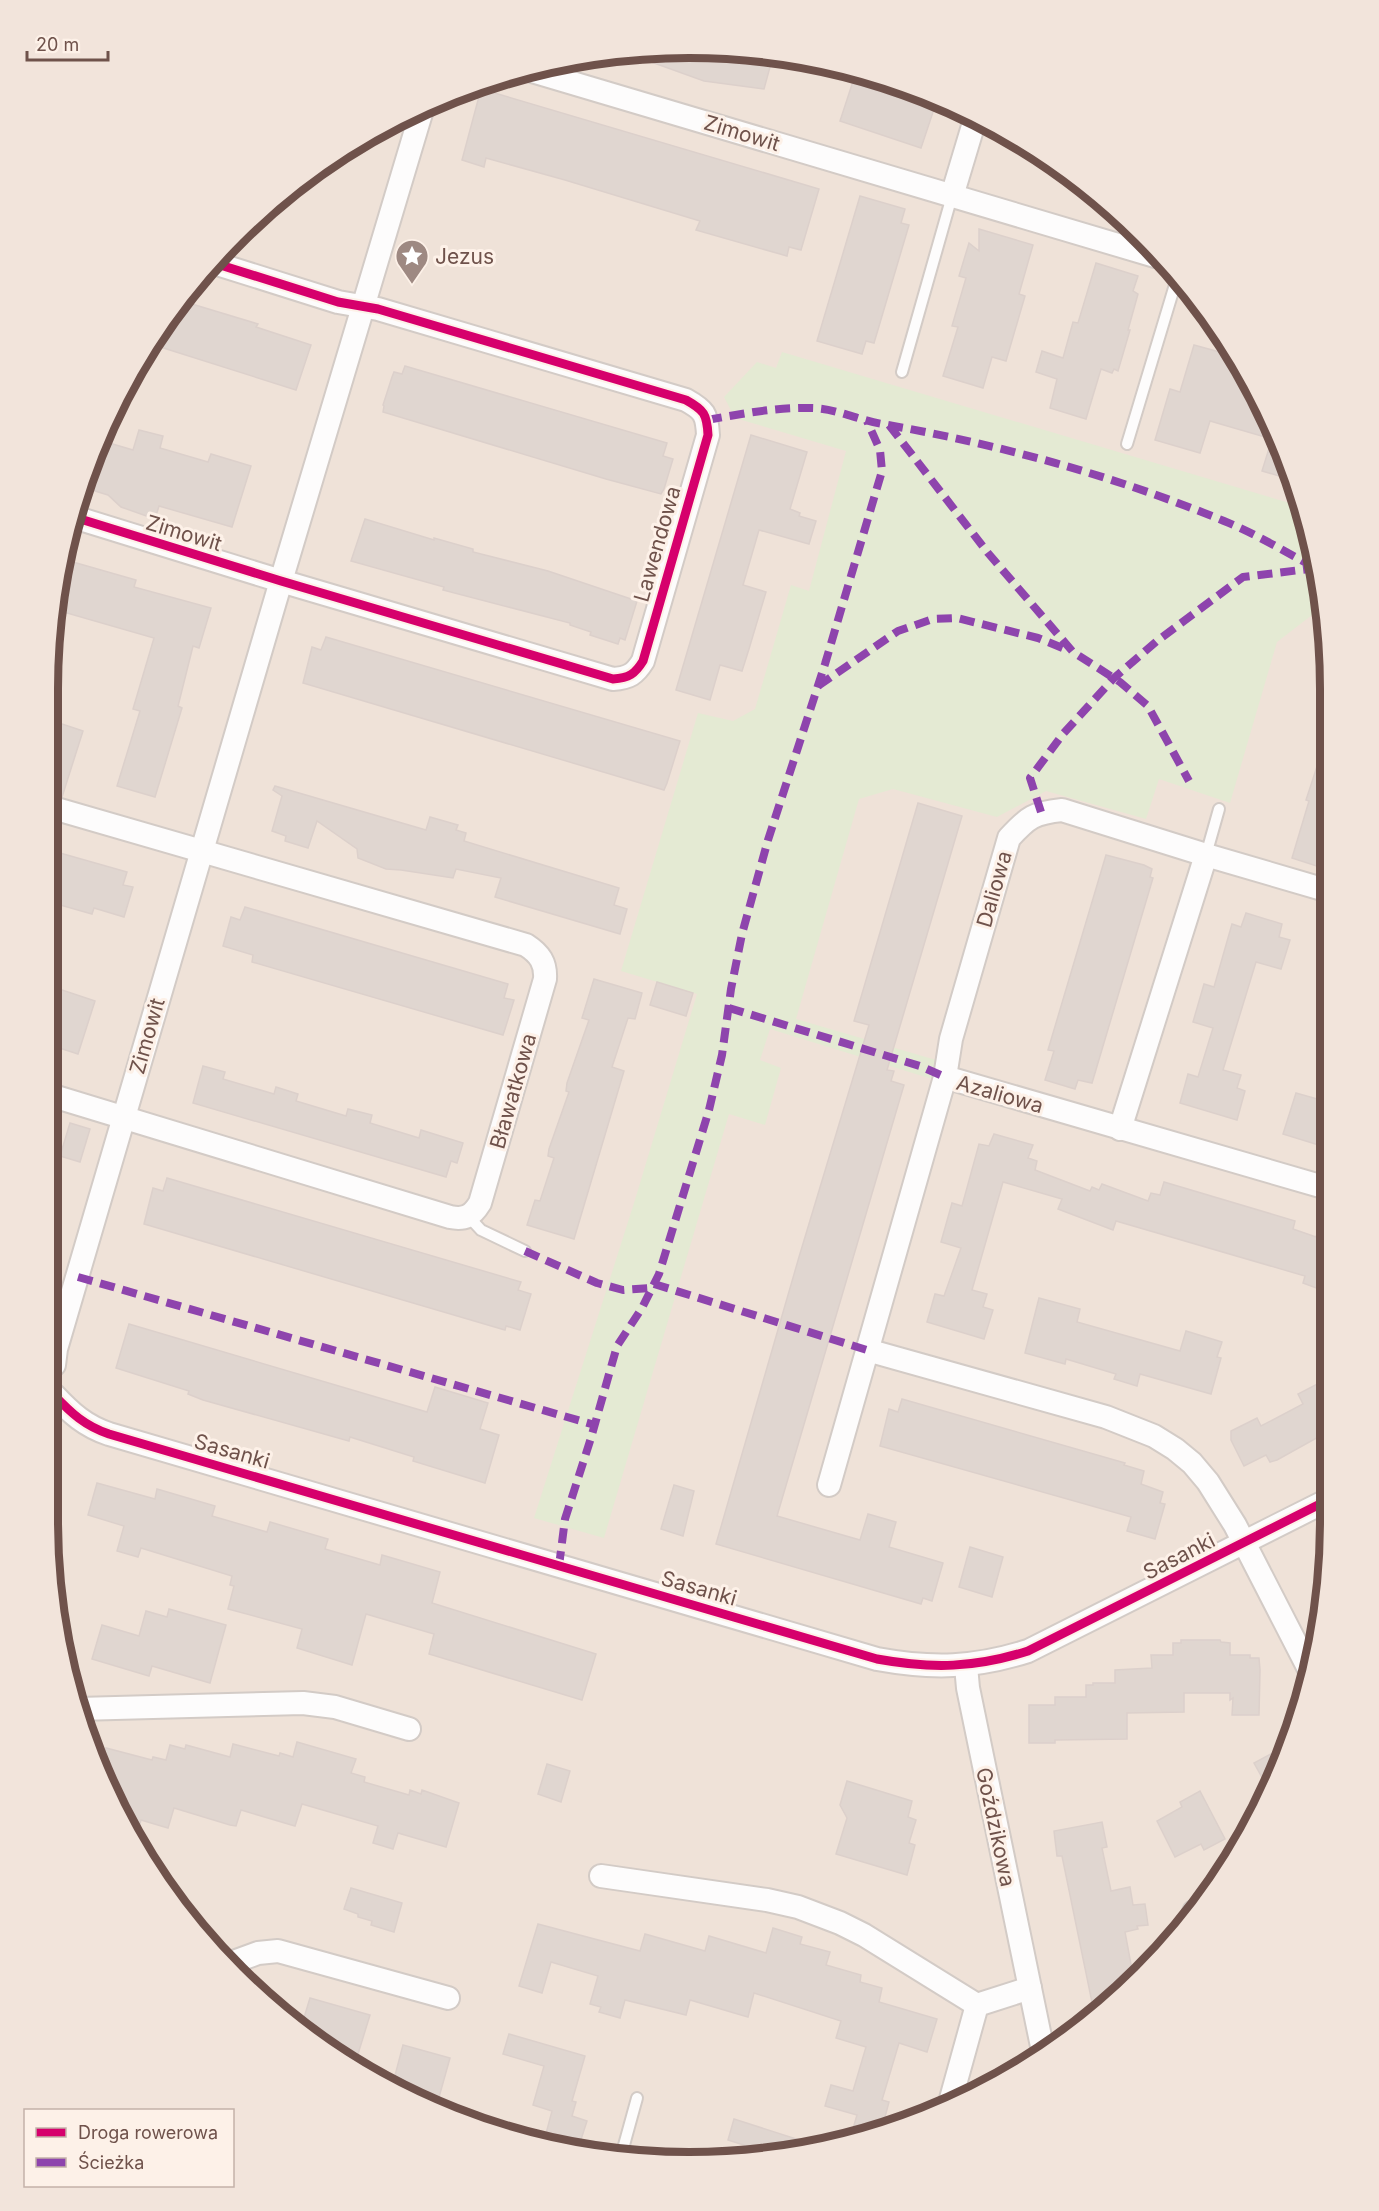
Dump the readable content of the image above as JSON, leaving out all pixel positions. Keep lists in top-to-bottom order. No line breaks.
{"streets":{"street":["Zimowit","Lawendowa","Daliowa","Bławatkowa","Azaliowa","Sasanki","Goździkowa"]},"crossings":[["Zimowit","Lawendowa"],["Zimowit","Bławatkowa"],["Daliowa","Azaliowa"],["Sasanki","Goździkowa"]],"places":{"place":["Jezus"]},"legend":["Droga rowerowa","Ścieżka"],"scale_bar":"20 m"}
